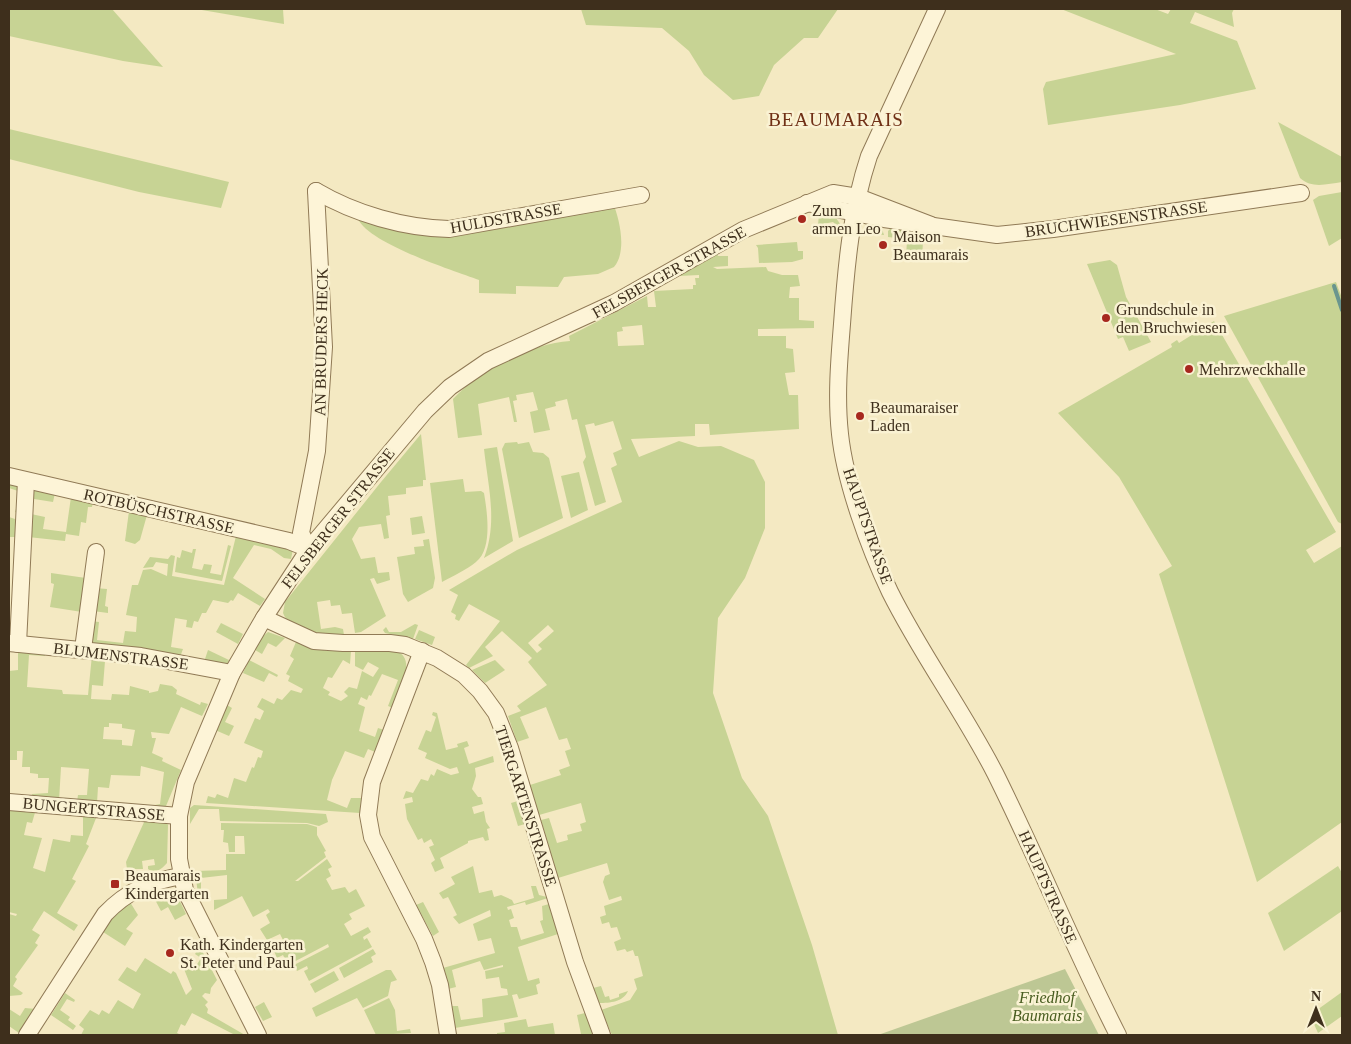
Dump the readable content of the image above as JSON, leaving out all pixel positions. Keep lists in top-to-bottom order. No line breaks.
{"streets":{"street":["HULDSTRASSE","BRUCHWIESENSTRASSE","FELSBERGER STRASSE","AN BRUDERS HECK","ROTBÜSCHSTRASSE","HAUPTSTRASSE","BLUMENSTRASSE","TIERGARTENSTRASSE","BUNGERTSTRASSE"]},"crossings":[["HULDSTRASSE","AN BRUDERS HECK"],["BRUCHWIESENSTRASSE","FELSBERGER STRASSE"],["BRUCHWIESENSTRASSE","HAUPTSTRASSE"],["FELSBERGER STRASSE","AN BRUDERS HECK"],["FELSBERGER STRASSE","ROTBÜSCHSTRASSE"],["FELSBERGER STRASSE","HAUPTSTRASSE"],["FELSBERGER STRASSE","BLUMENSTRASSE"],["FELSBERGER STRASSE","TIERGARTENSTRASSE"],["FELSBERGER STRASSE","BUNGERTSTRASSE"],["AN BRUDERS HECK","ROTBÜSCHSTRASSE"]],"districts":["BEAUMARAIS"],"parks":["Friedhof Baumarais"],"places":{"other":["Zum armen Leo","Maison Beaumarais","Grundschule in den Bruchwiesen","Mehrzweckhalle","Beaumaraiser Laden","Kath. Kindergarten St. Peter und Paul"],"transit":["Beaumarais Kindergarten"]},"north":"top"}
